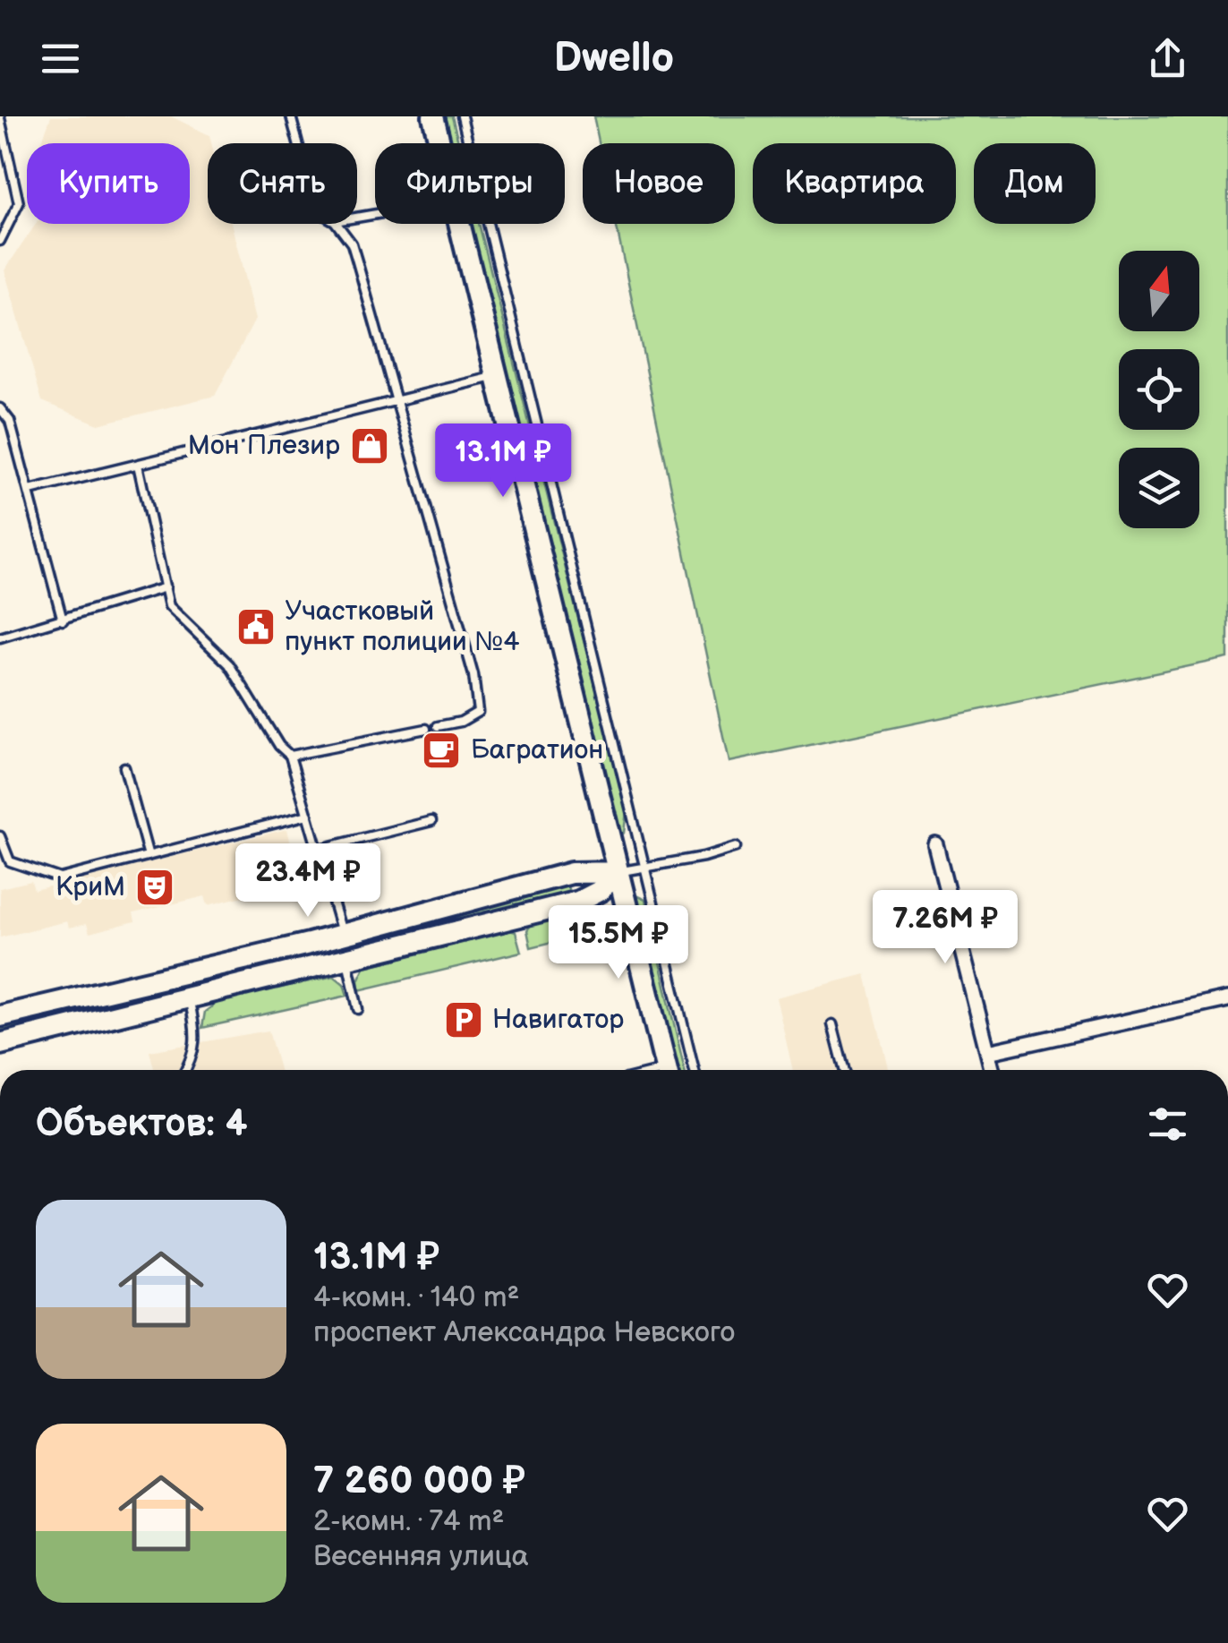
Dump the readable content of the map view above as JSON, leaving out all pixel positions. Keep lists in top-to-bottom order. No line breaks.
{"places":{"shop":["Мон Плезир"],"public building":["Участковый пункт полиции №4"],"cafe":["Багратион"],"theatre":["КриМ"],"parking":["Навигатор"]},"north":"top","page":{"header":"Dwello","chip":["Купить","Снять","Фильтры","Новое","Квартира","Дом"],"price":["13.1M ₽","23.4M ₽","7.26M ₽","15.5M ₽"],"heading":"Объектов: 4","list":[{"name":"13.1M ₽","note":"4-комн. · 140 m² · проспект Александра Невского"},{"name":"7 260 000 ₽","note":"2-комн. · 74 m² · Весенняя улица"}]}}
